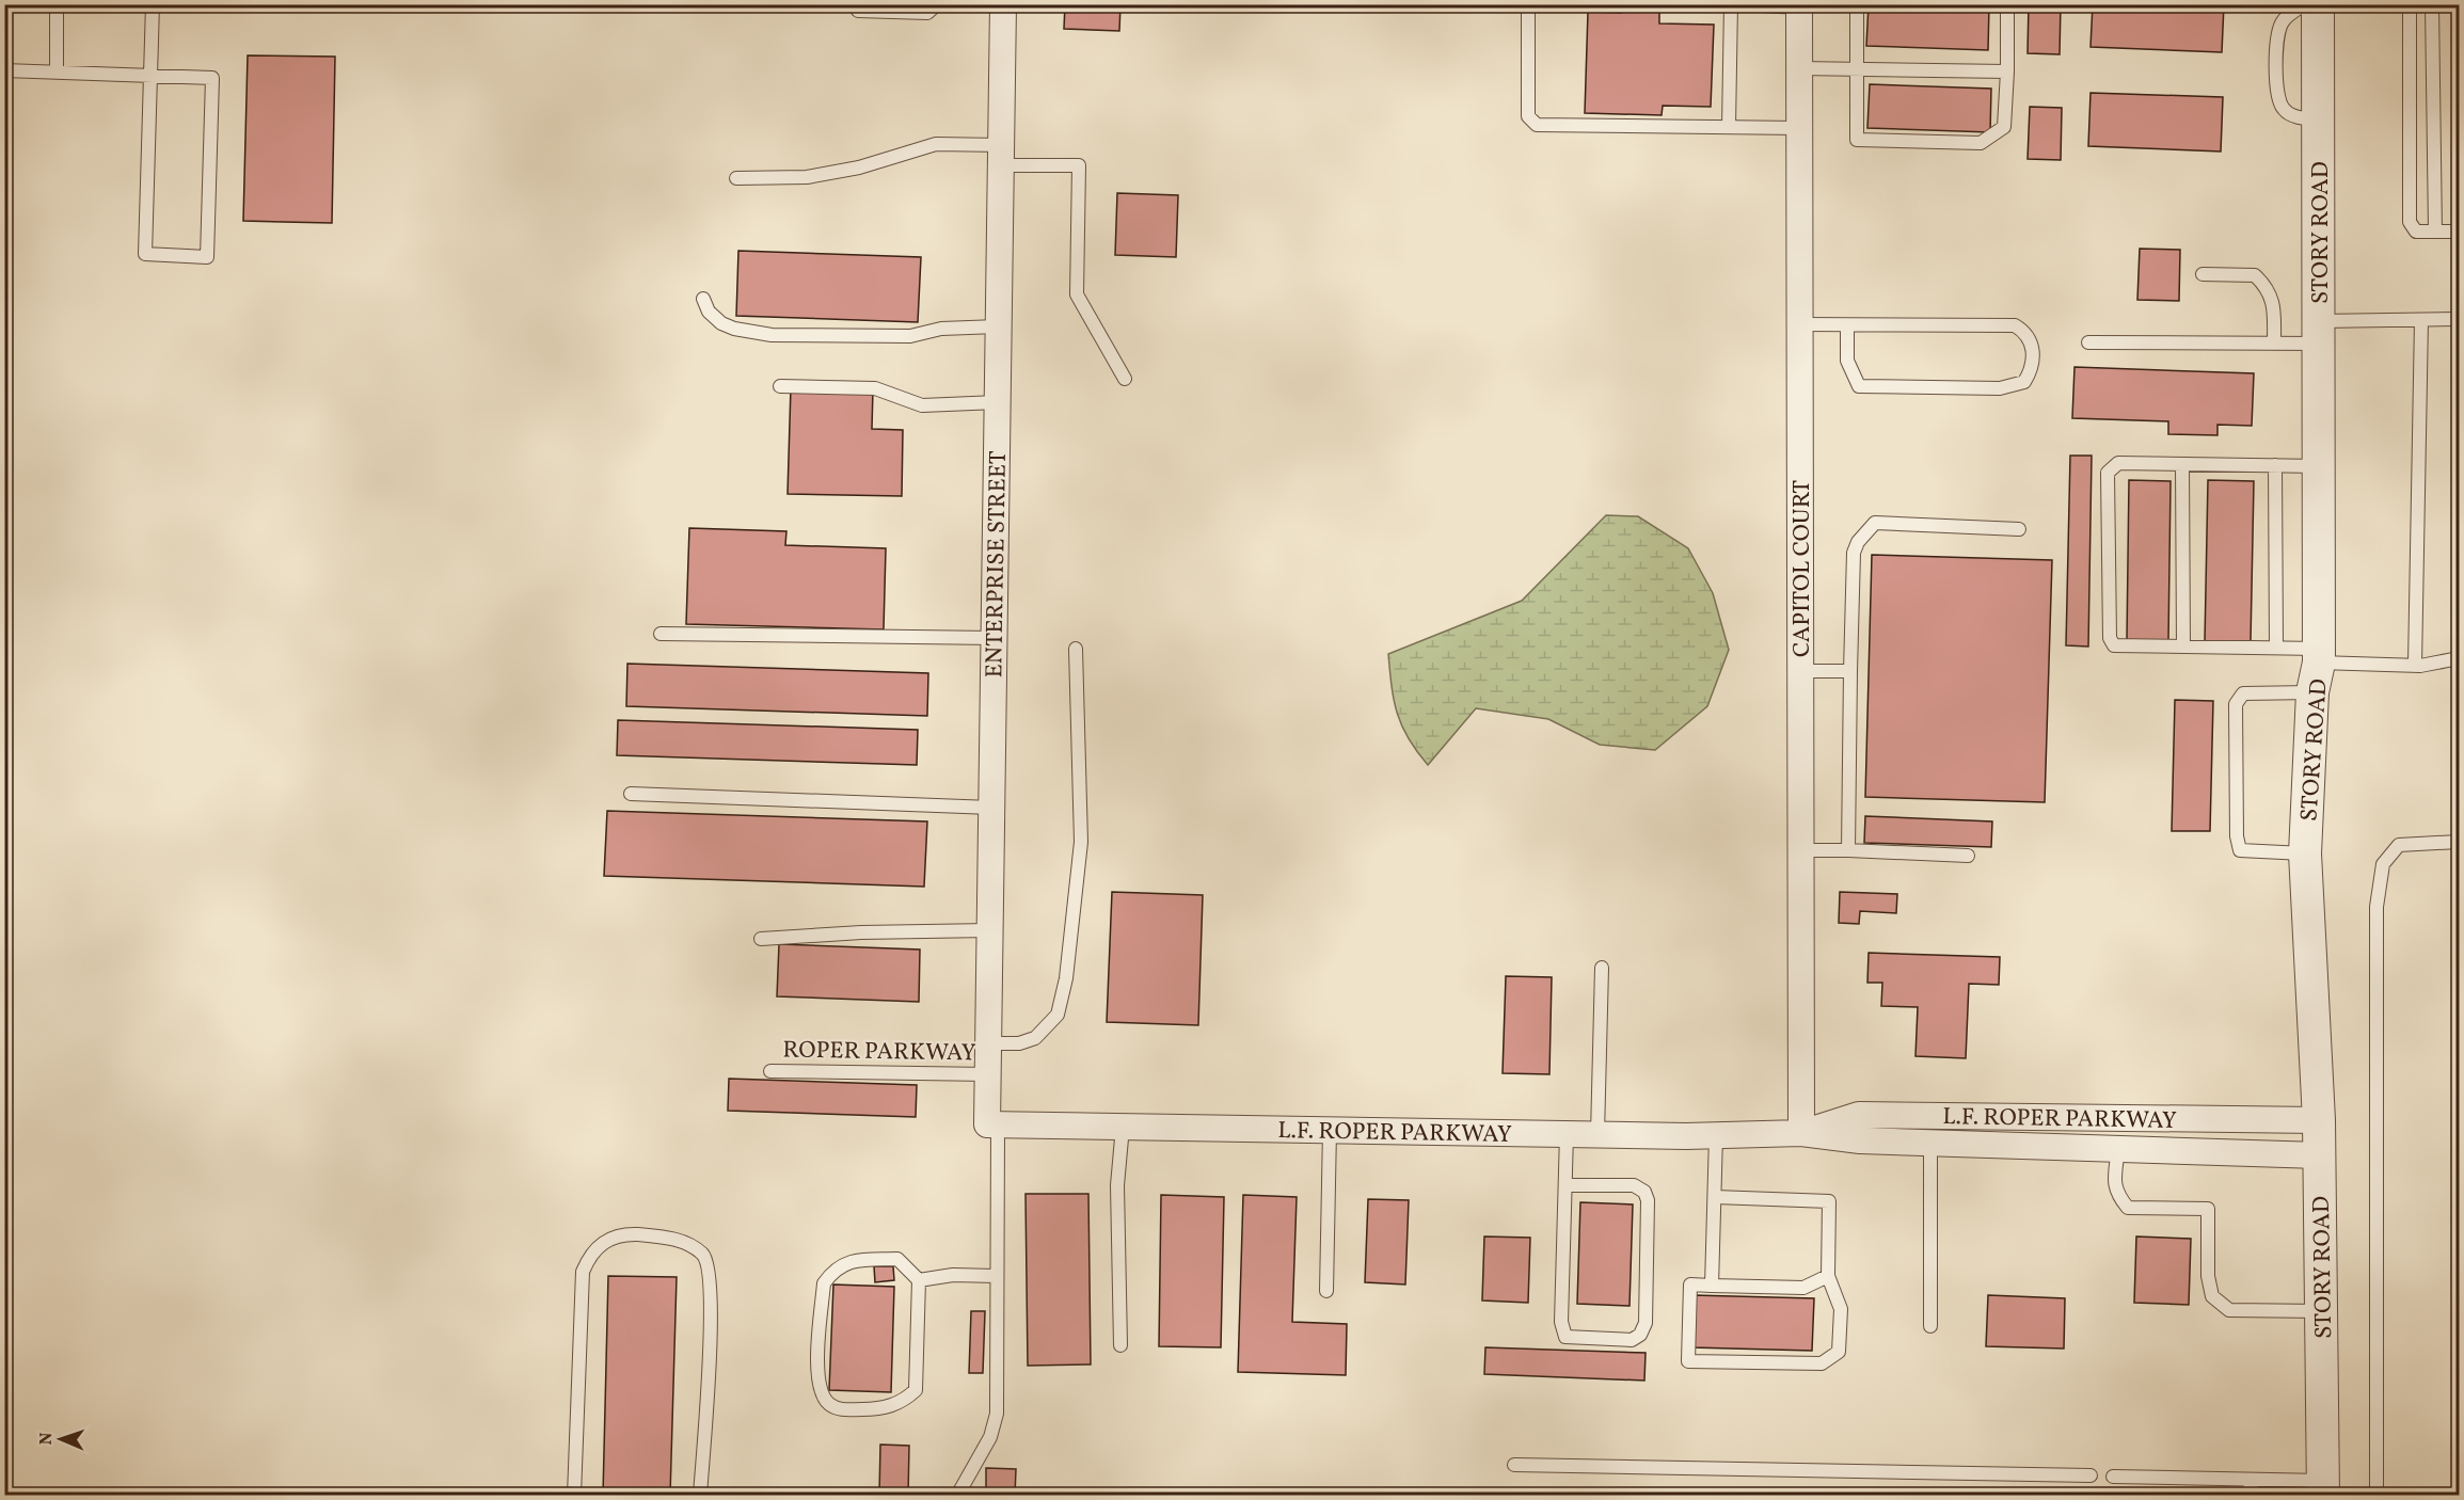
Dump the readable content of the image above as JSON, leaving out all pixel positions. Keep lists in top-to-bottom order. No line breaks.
{"streets":{"street":["STORY ROAD","ENTERPRISE STREET","CAPITOL COURT","L.F. ROPER PARKWAY"],"lane":["ROPER PARKWAY"]},"crossings":[["STORY ROAD","L.F. ROPER PARKWAY"],["ENTERPRISE STREET","ROPER PARKWAY"],["ENTERPRISE STREET","L.F. ROPER PARKWAY"],["CAPITOL COURT","L.F. ROPER PARKWAY"]],"north":"left"}
